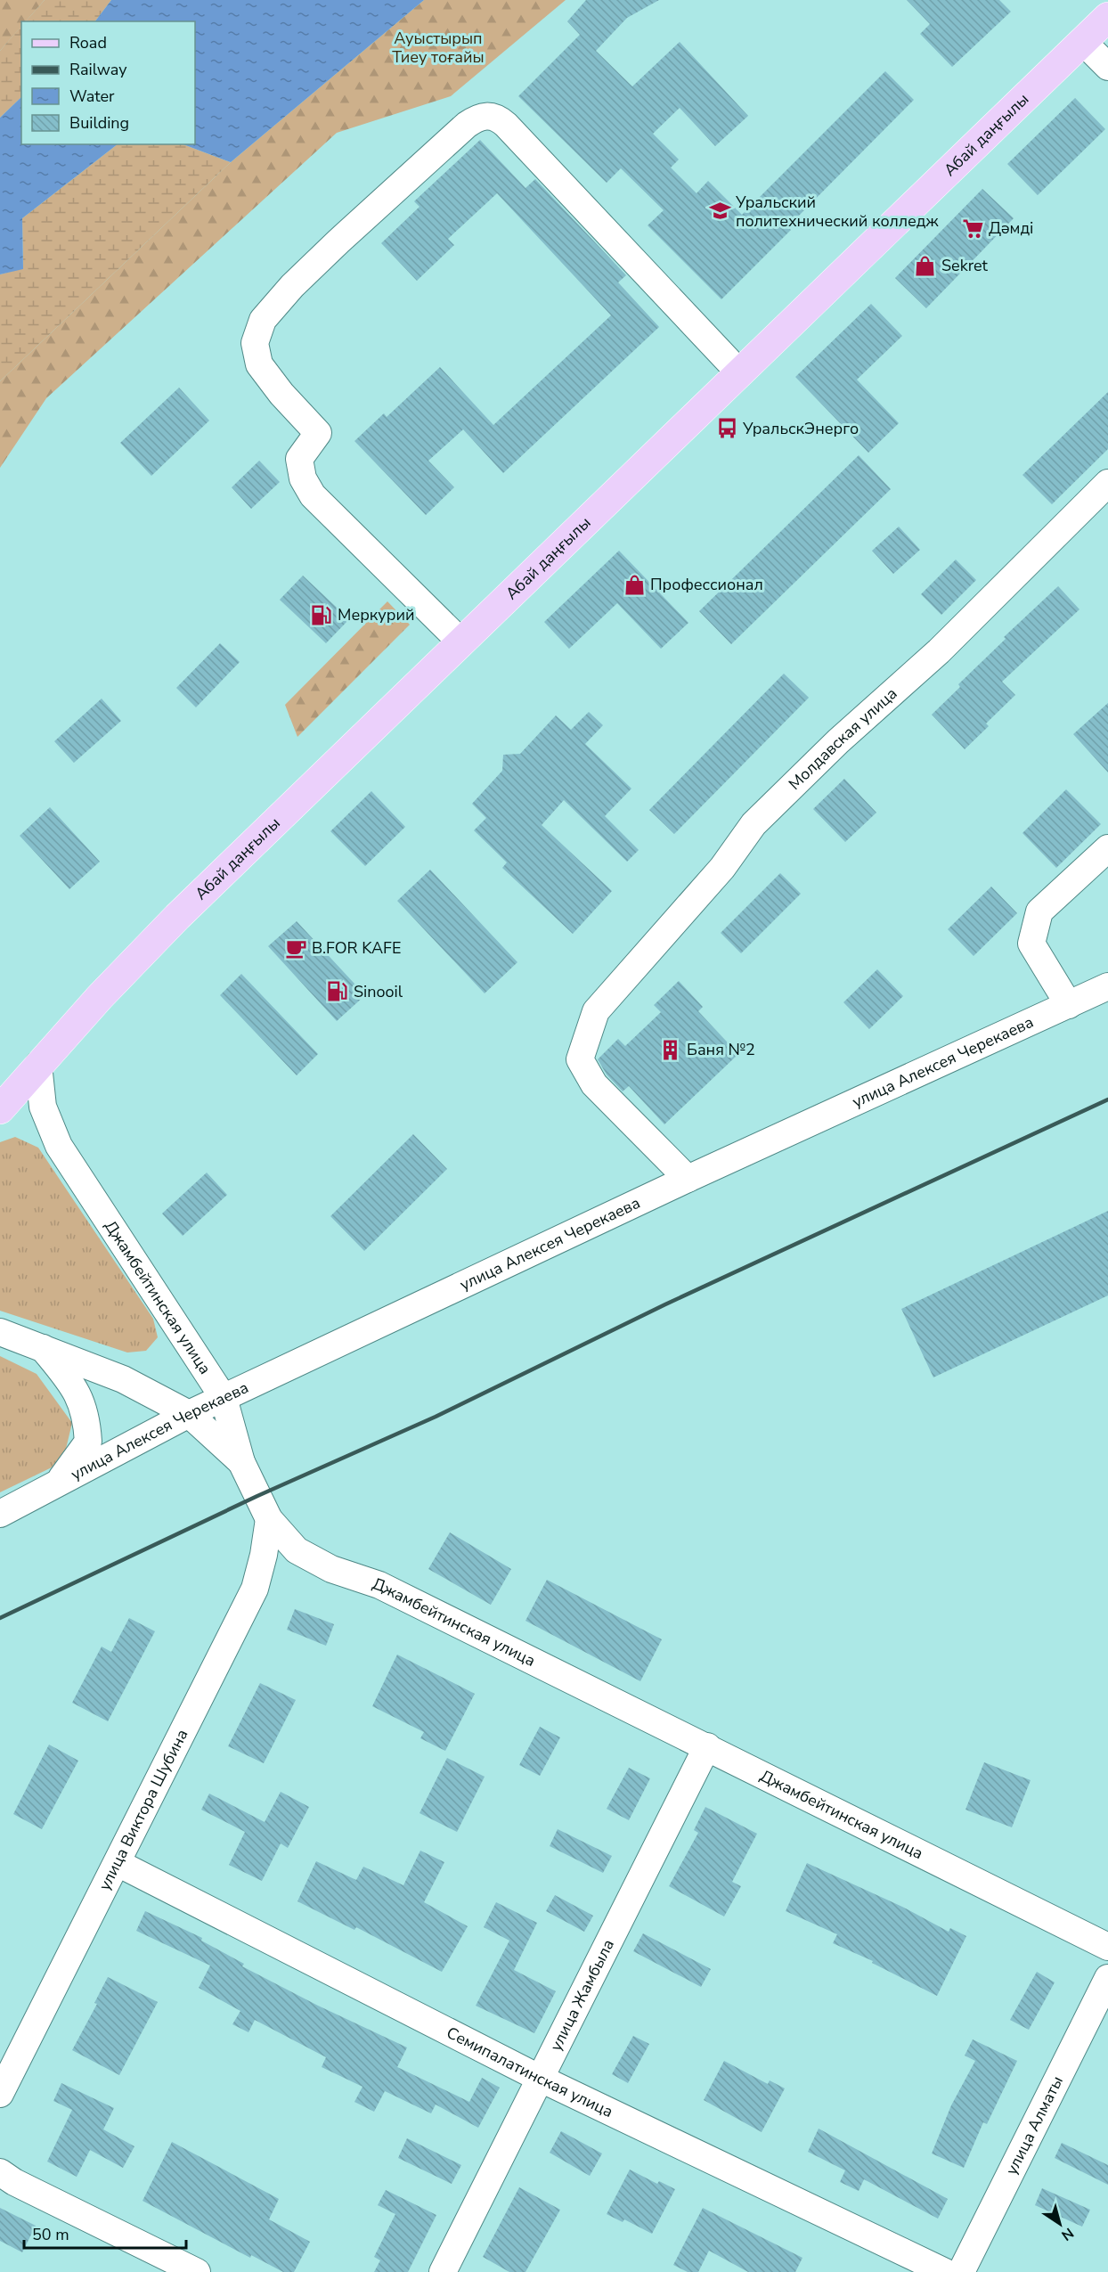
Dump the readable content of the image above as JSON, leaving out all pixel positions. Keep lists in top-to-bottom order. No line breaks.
{"streets":{"main road":["Абай даңғылы"],"street":["Молдавская улица","улица Алексея Черекаева","Джамбейтинская улица","улица Виктора Шубина","улица Жамбыла","Семипалатинская улица","улица Алматы"]},"crossings":[["Абай даңғылы","Джамбейтинская улица"],["Молдавская улица","улица Алексея Черекаева"],["улица Алексея Черекаева","Джамбейтинская улица"],["Джамбейтинская улица","улица Виктора Шубина"],["Джамбейтинская улица","улица Жамбыла"],["улица Виктора Шубина","Семипалатинская улица"],["улица Жамбыла","Семипалатинская улица"]],"parks":["Ауыстырып Тиеу тоғайы"],"places":{"school or university":["Уральский политехнический колледж"],"supermarket":["Дəмді"],"shop":["Sekret","Профессионал"],"bus stop":["УральскЭнерго"],"fuel station":["Меркурий","Sinooil"],"cafe":["B.FOR KAFE"],"building":["Баня №2"]},"legend":["Road","Railway","Water","Building"],"scale_bar":"50 m","north":"bottom right"}
